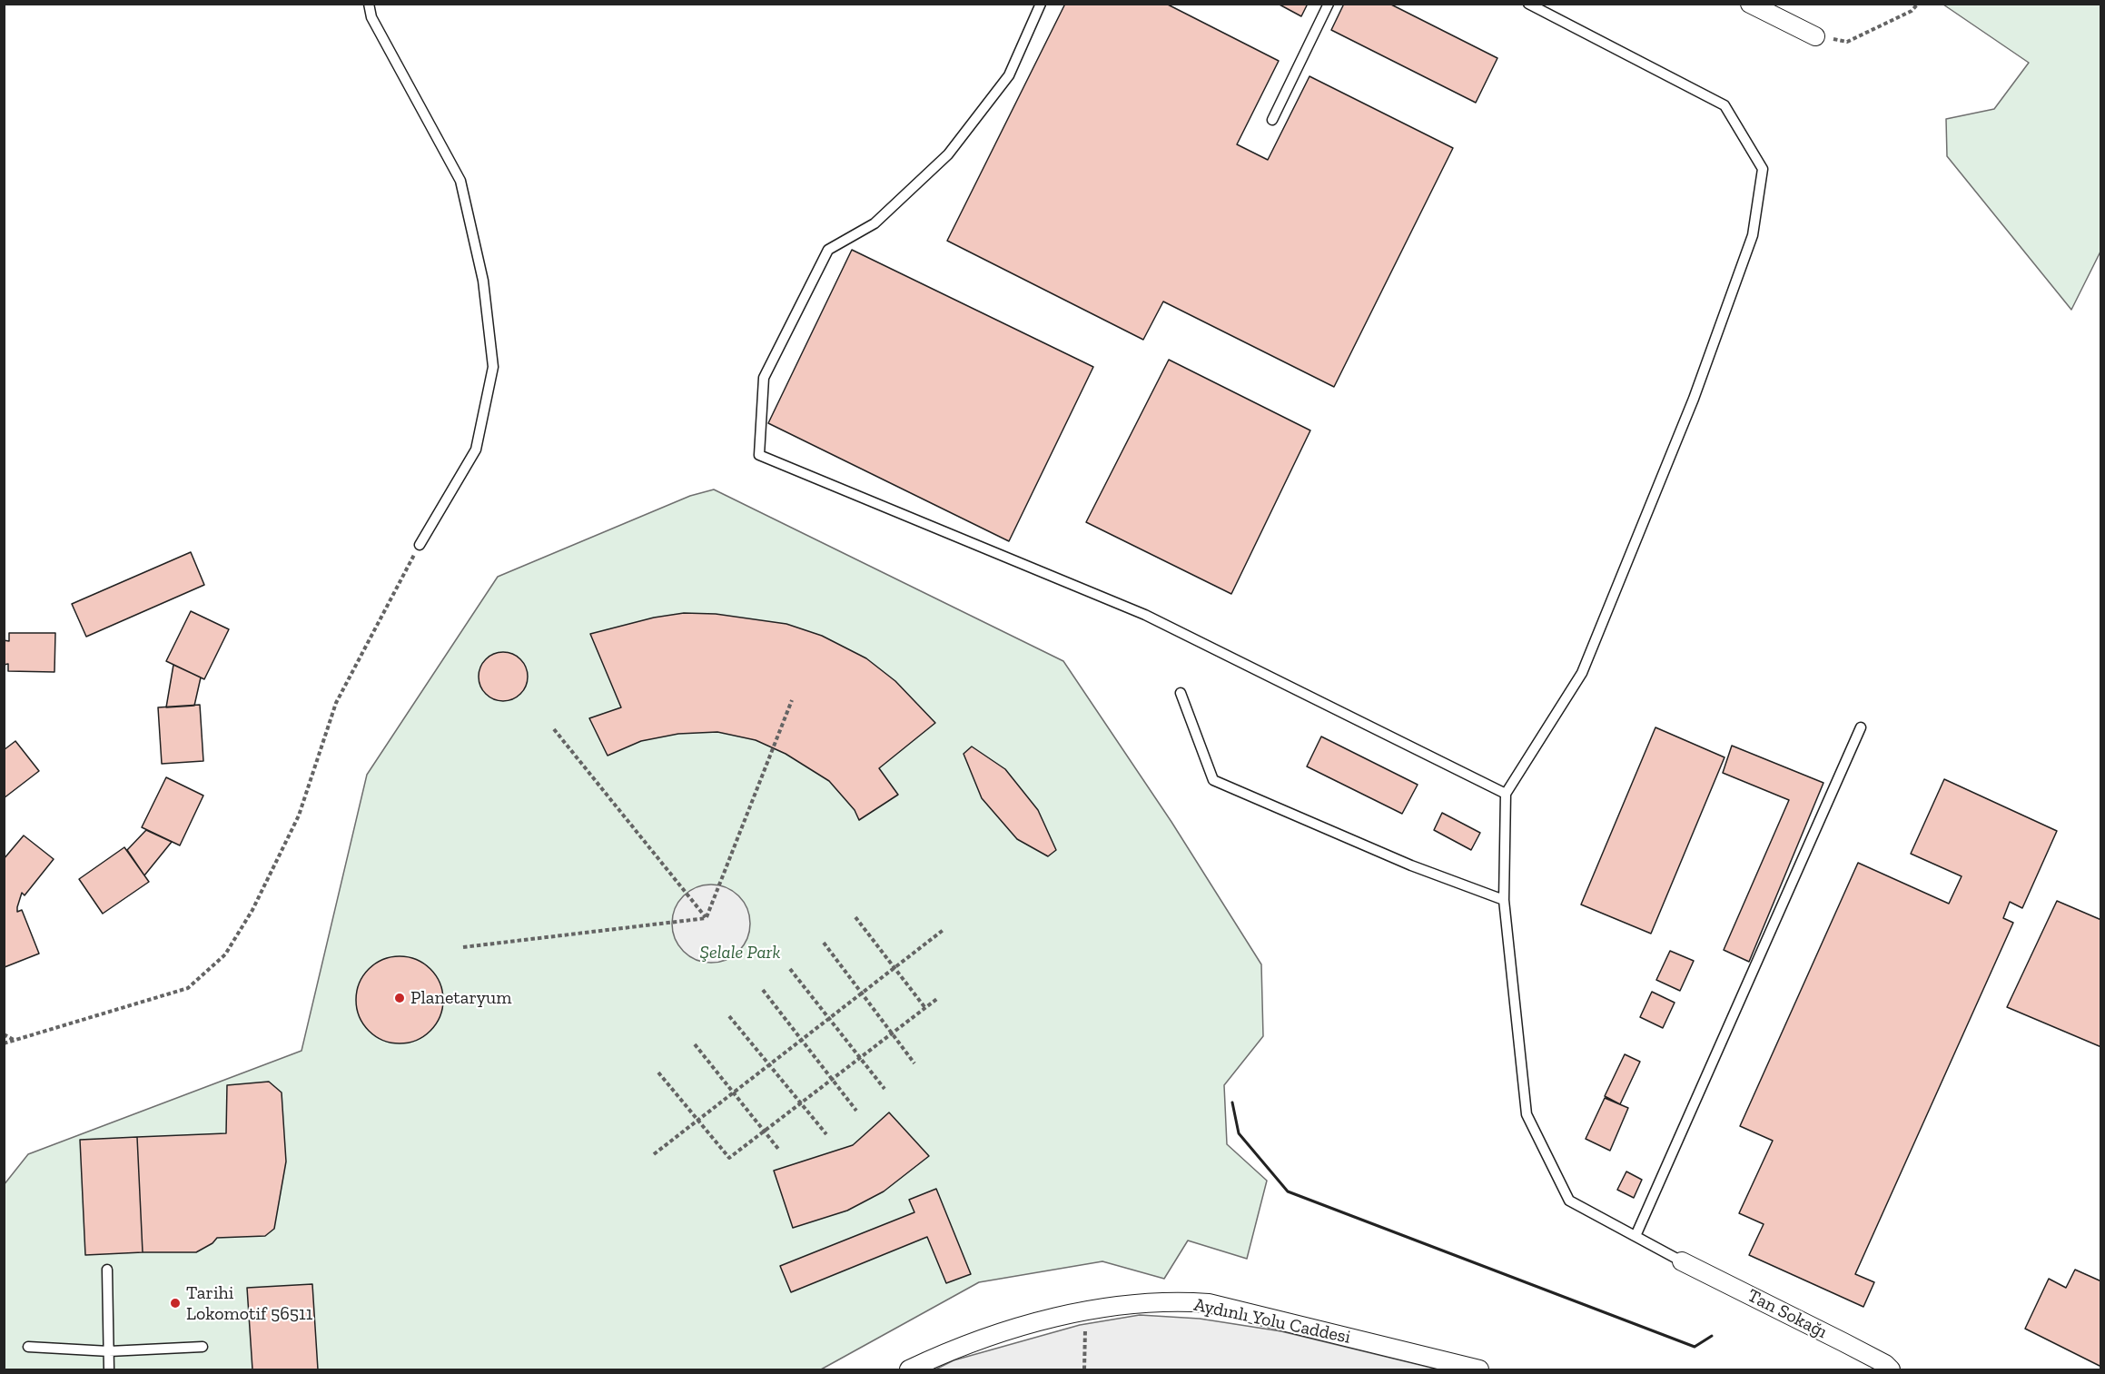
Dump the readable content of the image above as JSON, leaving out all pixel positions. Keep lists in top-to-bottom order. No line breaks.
{"streets":{"street":["Tan Sokağı","Aydınlı Yolu Caddesi"]},"parks":["Şelale Park"],"places":["Planetaryum","Tarihi Lokomotif 56511"]}
